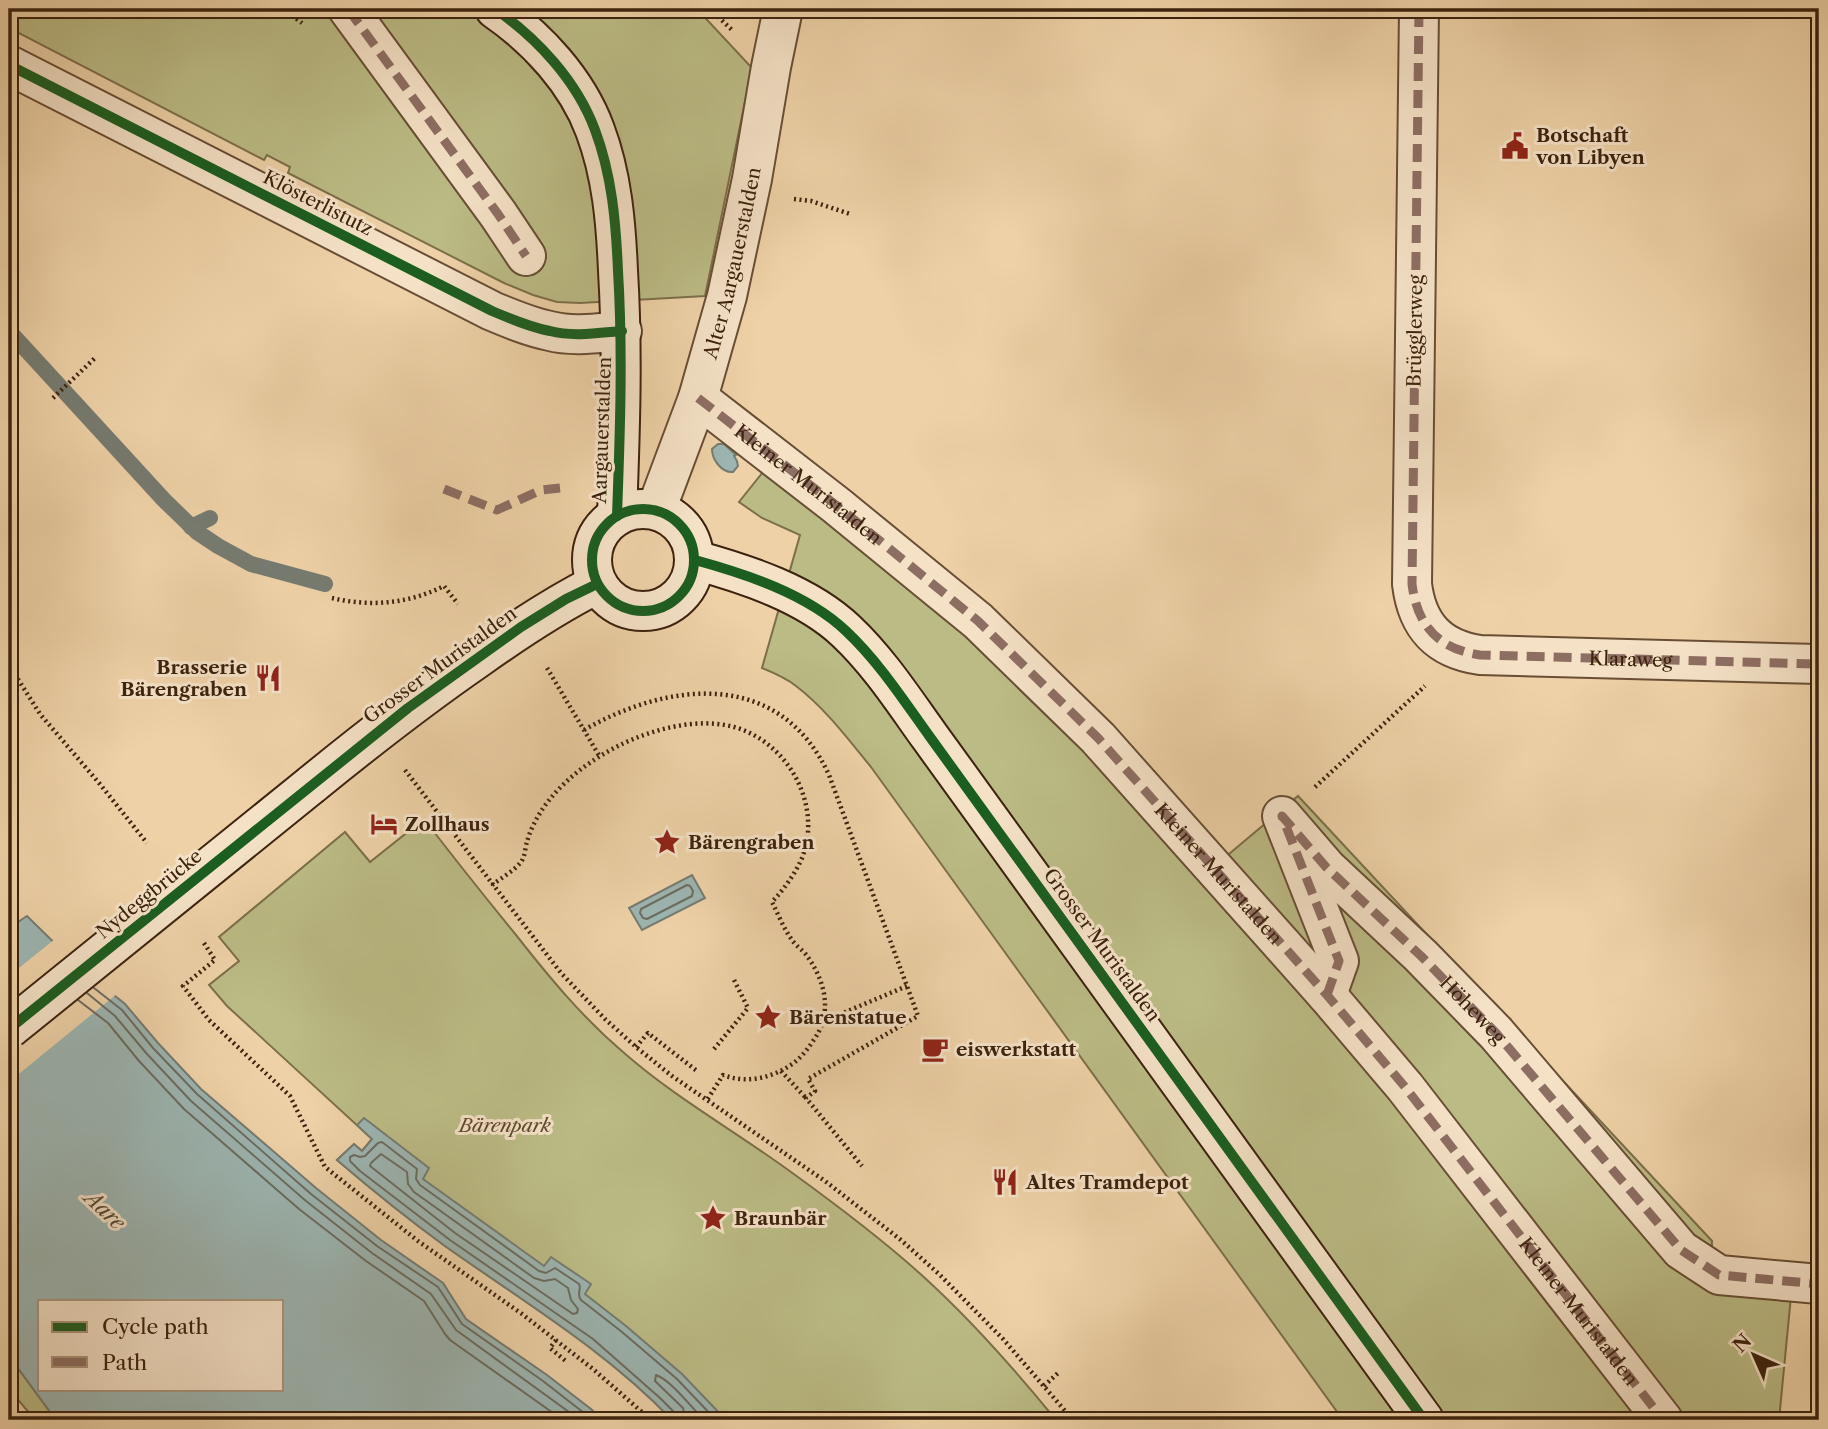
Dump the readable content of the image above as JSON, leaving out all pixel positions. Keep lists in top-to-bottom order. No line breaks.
{"streets":{"street":["Klösterlistutz","Alter Aargauerstalden","Brügglerweg","Aargauerstalden","Kleiner Muristalden","Klaraweg","Grosser Muristalden","Nydeggbrücke","Höheweg"]},"crossings":[["Klösterlistutz","Aargauerstalden"],["Alter Aargauerstalden","Aargauerstalden"],["Alter Aargauerstalden","Kleiner Muristalden"],["Alter Aargauerstalden","Grosser Muristalden"],["Brügglerweg","Klaraweg"],["Aargauerstalden","Grosser Muristalden"],["Kleiner Muristalden","Höheweg"],["Grosser Muristalden","Nydeggbrücke"]],"water":["Aare"],"parks":["Bärenpark"],"places":{"public building":["Botschaft von Libyen"],"restaurant":["Brasserie Bärengraben","Altes Tramdepot"],"hotel":["Zollhaus"],"place":["Bärengraben","Bärenstatue","Braunbär"],"cafe":["eiswerkstatt"]},"legend":["Cycle path","Path"],"north":"top left"}
